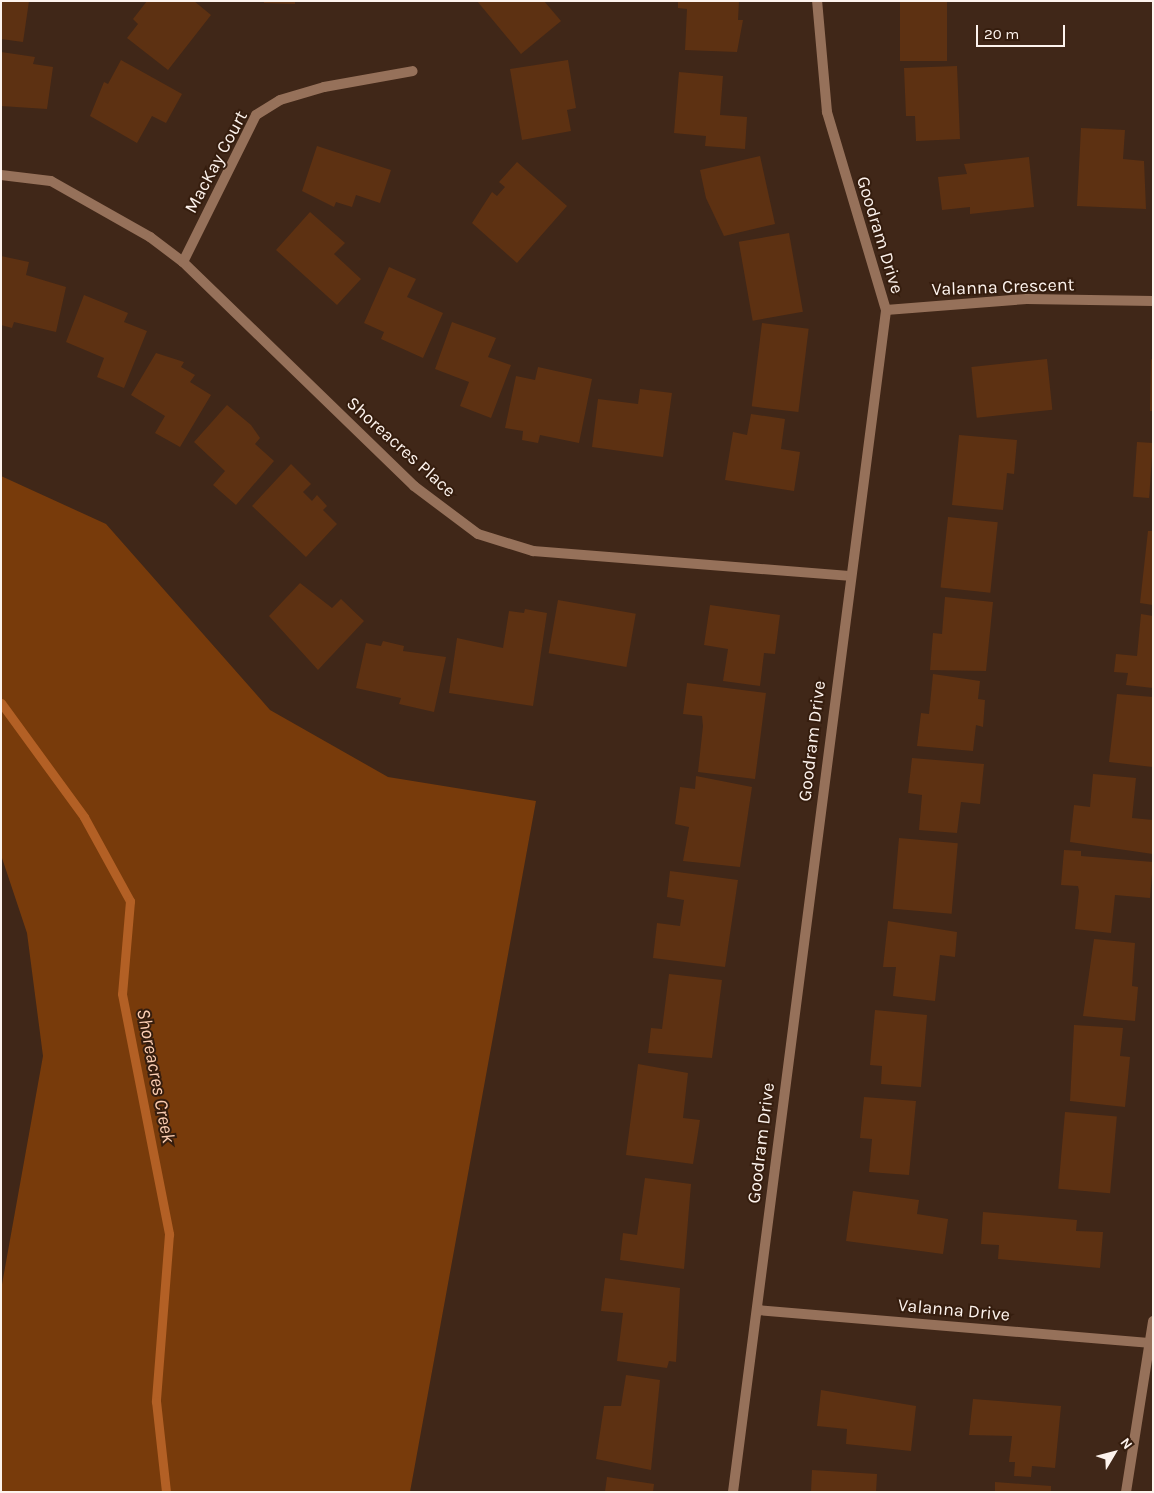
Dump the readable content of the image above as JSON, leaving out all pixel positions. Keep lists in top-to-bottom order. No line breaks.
{"streets":{"street":["MacKay Court","Goodram Drive","Valanna Crescent","Shoreacres Place","Valanna Drive"]},"crossings":[["MacKay Court","Shoreacres Place"],["Goodram Drive","Valanna Crescent"],["Goodram Drive","Shoreacres Place"],["Goodram Drive","Valanna Drive"]],"water":["Shoreacres Creek"],"scale_bar":"20 m","north":"top right"}
